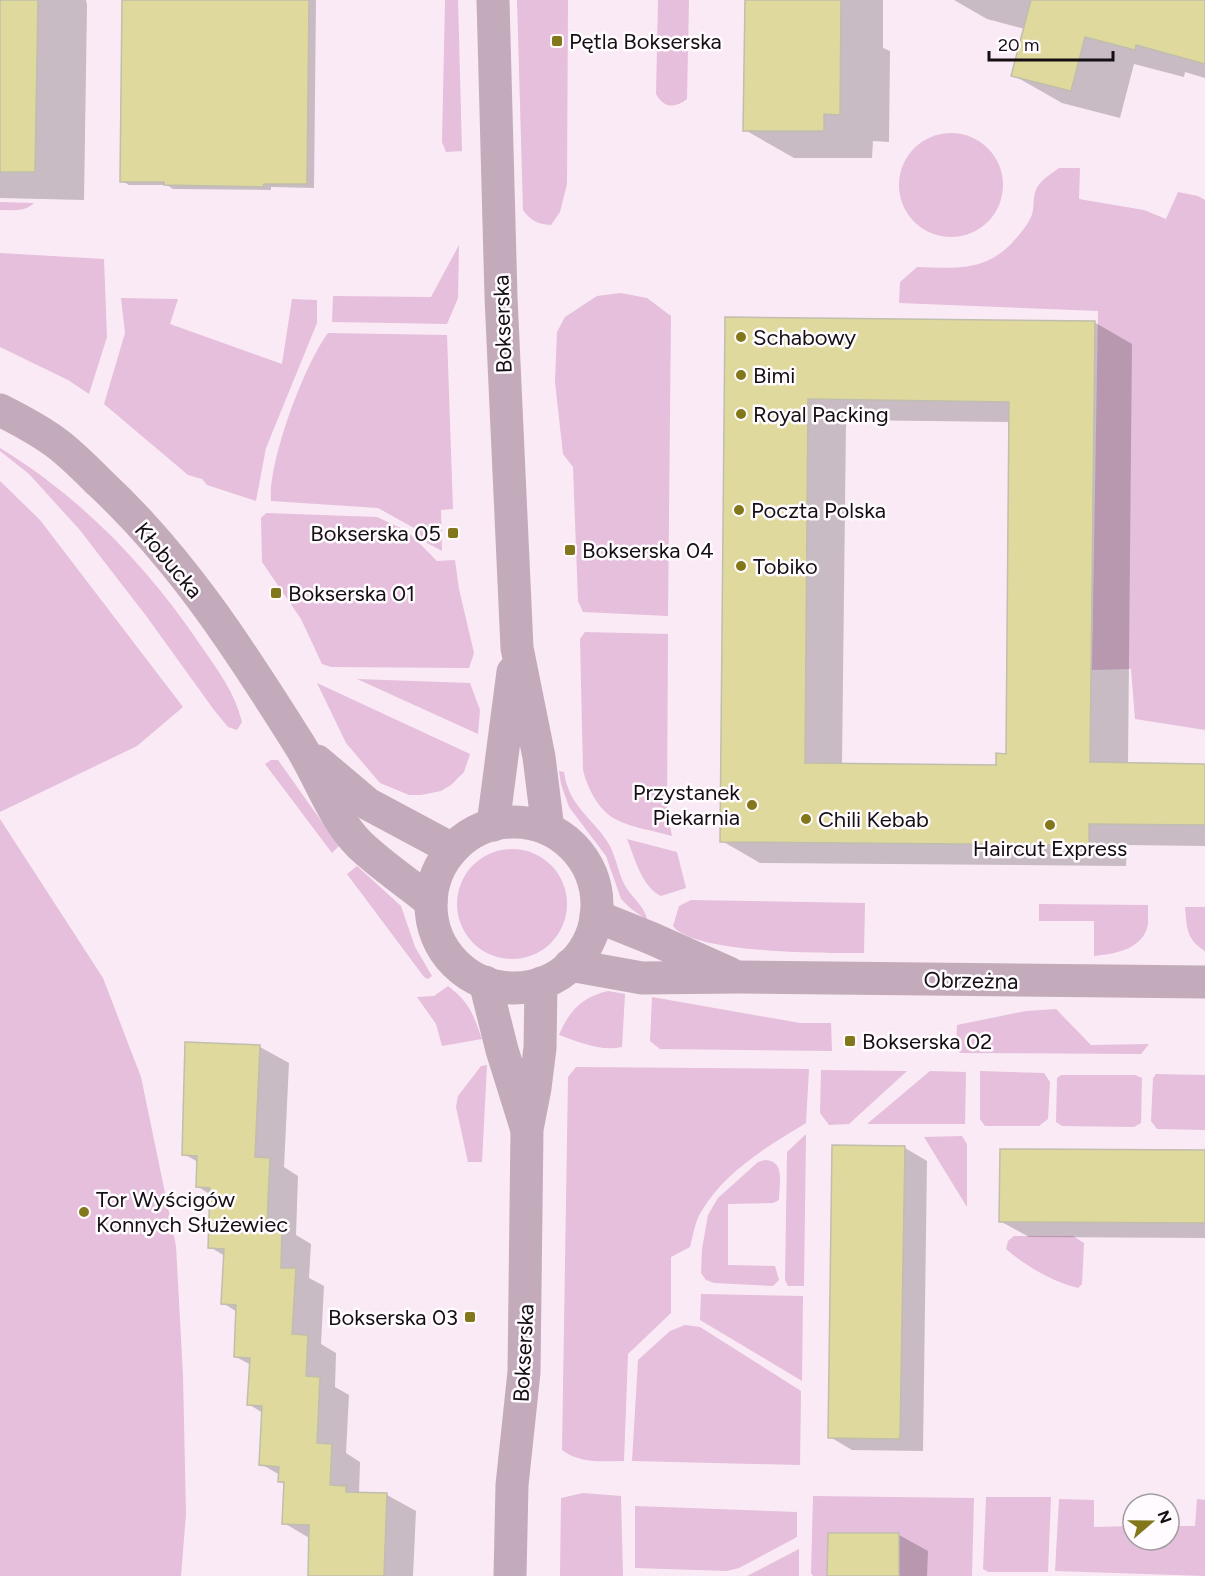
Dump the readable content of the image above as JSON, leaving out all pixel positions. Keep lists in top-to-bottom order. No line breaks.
{"streets":{"street":["Bokserska","Kłobucka","Obrzeżna"]},"crossings":[["Bokserska","Kłobucka"],["Bokserska","Obrzeżna"],["Kłobucka","Obrzeżna"]],"places":{"transit":["Pętla Bokserska","Bokserska 05","Bokserska 04","Bokserska 01","Bokserska 02","Bokserska 03"],"other":["Schabowy","Bimi","Royal Packing","Poczta Polska","Tobiko","Przystanek Piekarnia","Chili Kebab","Haircut Express","Tor Wyścigów Konnych Służewiec"]},"scale_bar":"20 m","north":"right"}
